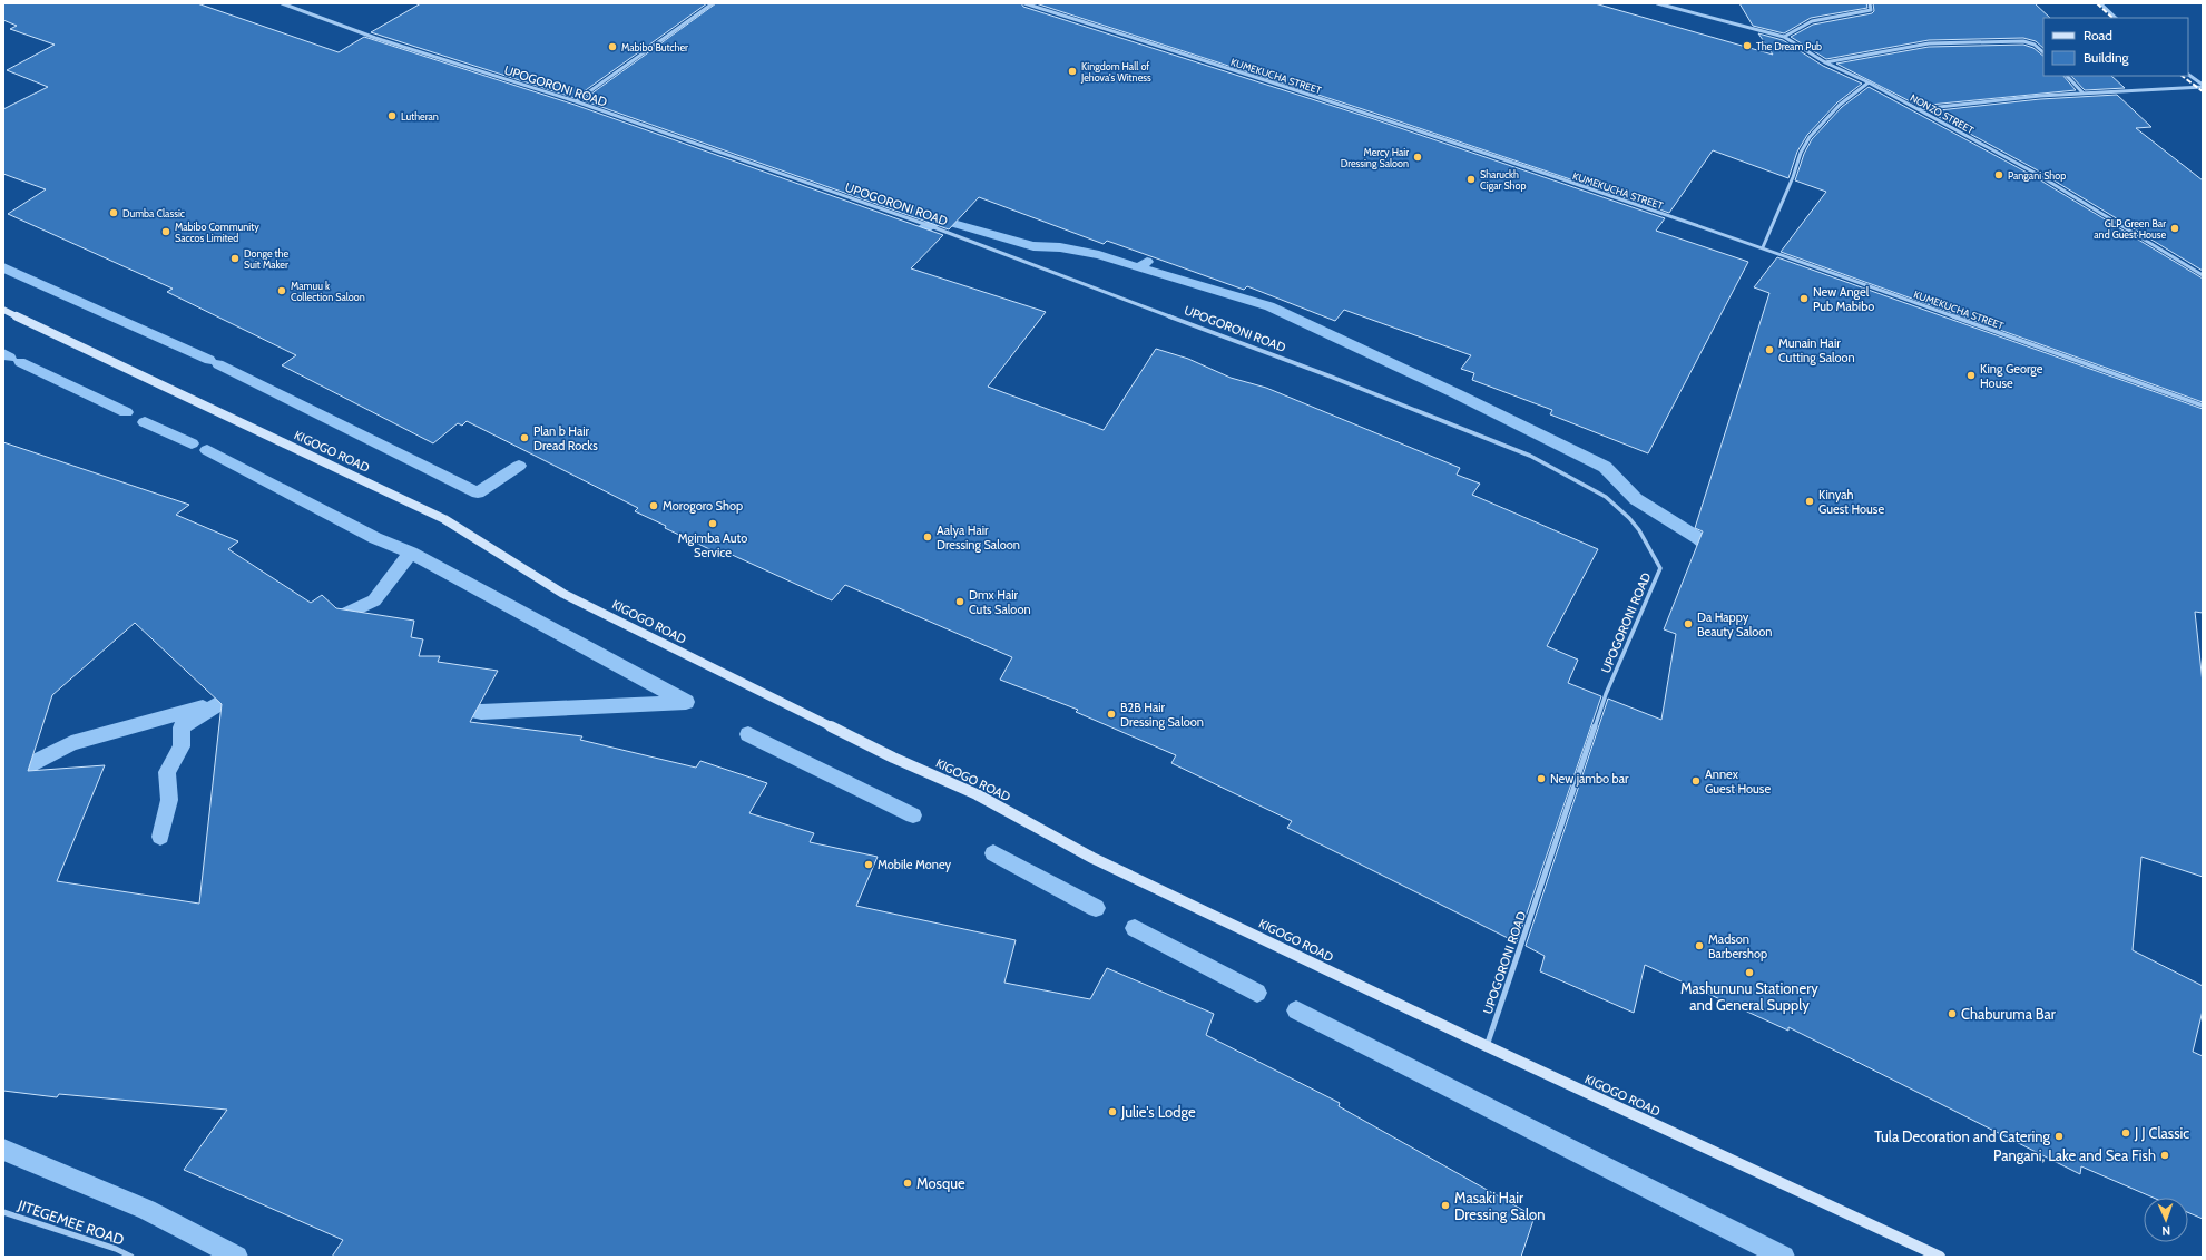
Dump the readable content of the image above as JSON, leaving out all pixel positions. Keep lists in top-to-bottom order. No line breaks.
{"streets":{"main road":["KIGOGO ROAD"],"street":["KUMEKUCHA STREET","UPOGORONI ROAD","NONZO STREET","JITEGEMEE ROAD"]},"crossings":[["UPOGORONI ROAD","KIGOGO ROAD"]],"places":["The Dream Pub","Mabibo Butcher","Kingdom Hall of Jehova's Witness","Lutheran","Mercy Hair Dressing Saloon","Pangani Shop","Sharuckh Cigar Shop","Dumba Classic","GLP Green Bar and Guest House","Mabibo Community Saccos Limited","Donge the Suit Maker","Mamuu k Collection Saloon","New Angel Pub Mabibo","Munain Hair Cutting Saloon","King George House","Plan b Hair Dread Rocks","Kinyah Guest House","Morogoro Shop","Mgimba Auto Service","Aalya Hair Dressing Saloon","Dmx Hair Cuts Saloon","Da Happy Beauty Saloon","B2B Hair Dressing Saloon","New jambo bar","Annex Guest House","Mobile Money","Madson Barbershop","Mashununu Stationery and General Supply","Chaburuma Bar","Julie's Lodge","J J Classic","Tula Decoration and Catering","Pangani, Lake and Sea Fish","Mosque","Masaki Hair Dressing Salon"],"legend":["Road","Building"],"north":"bottom"}
